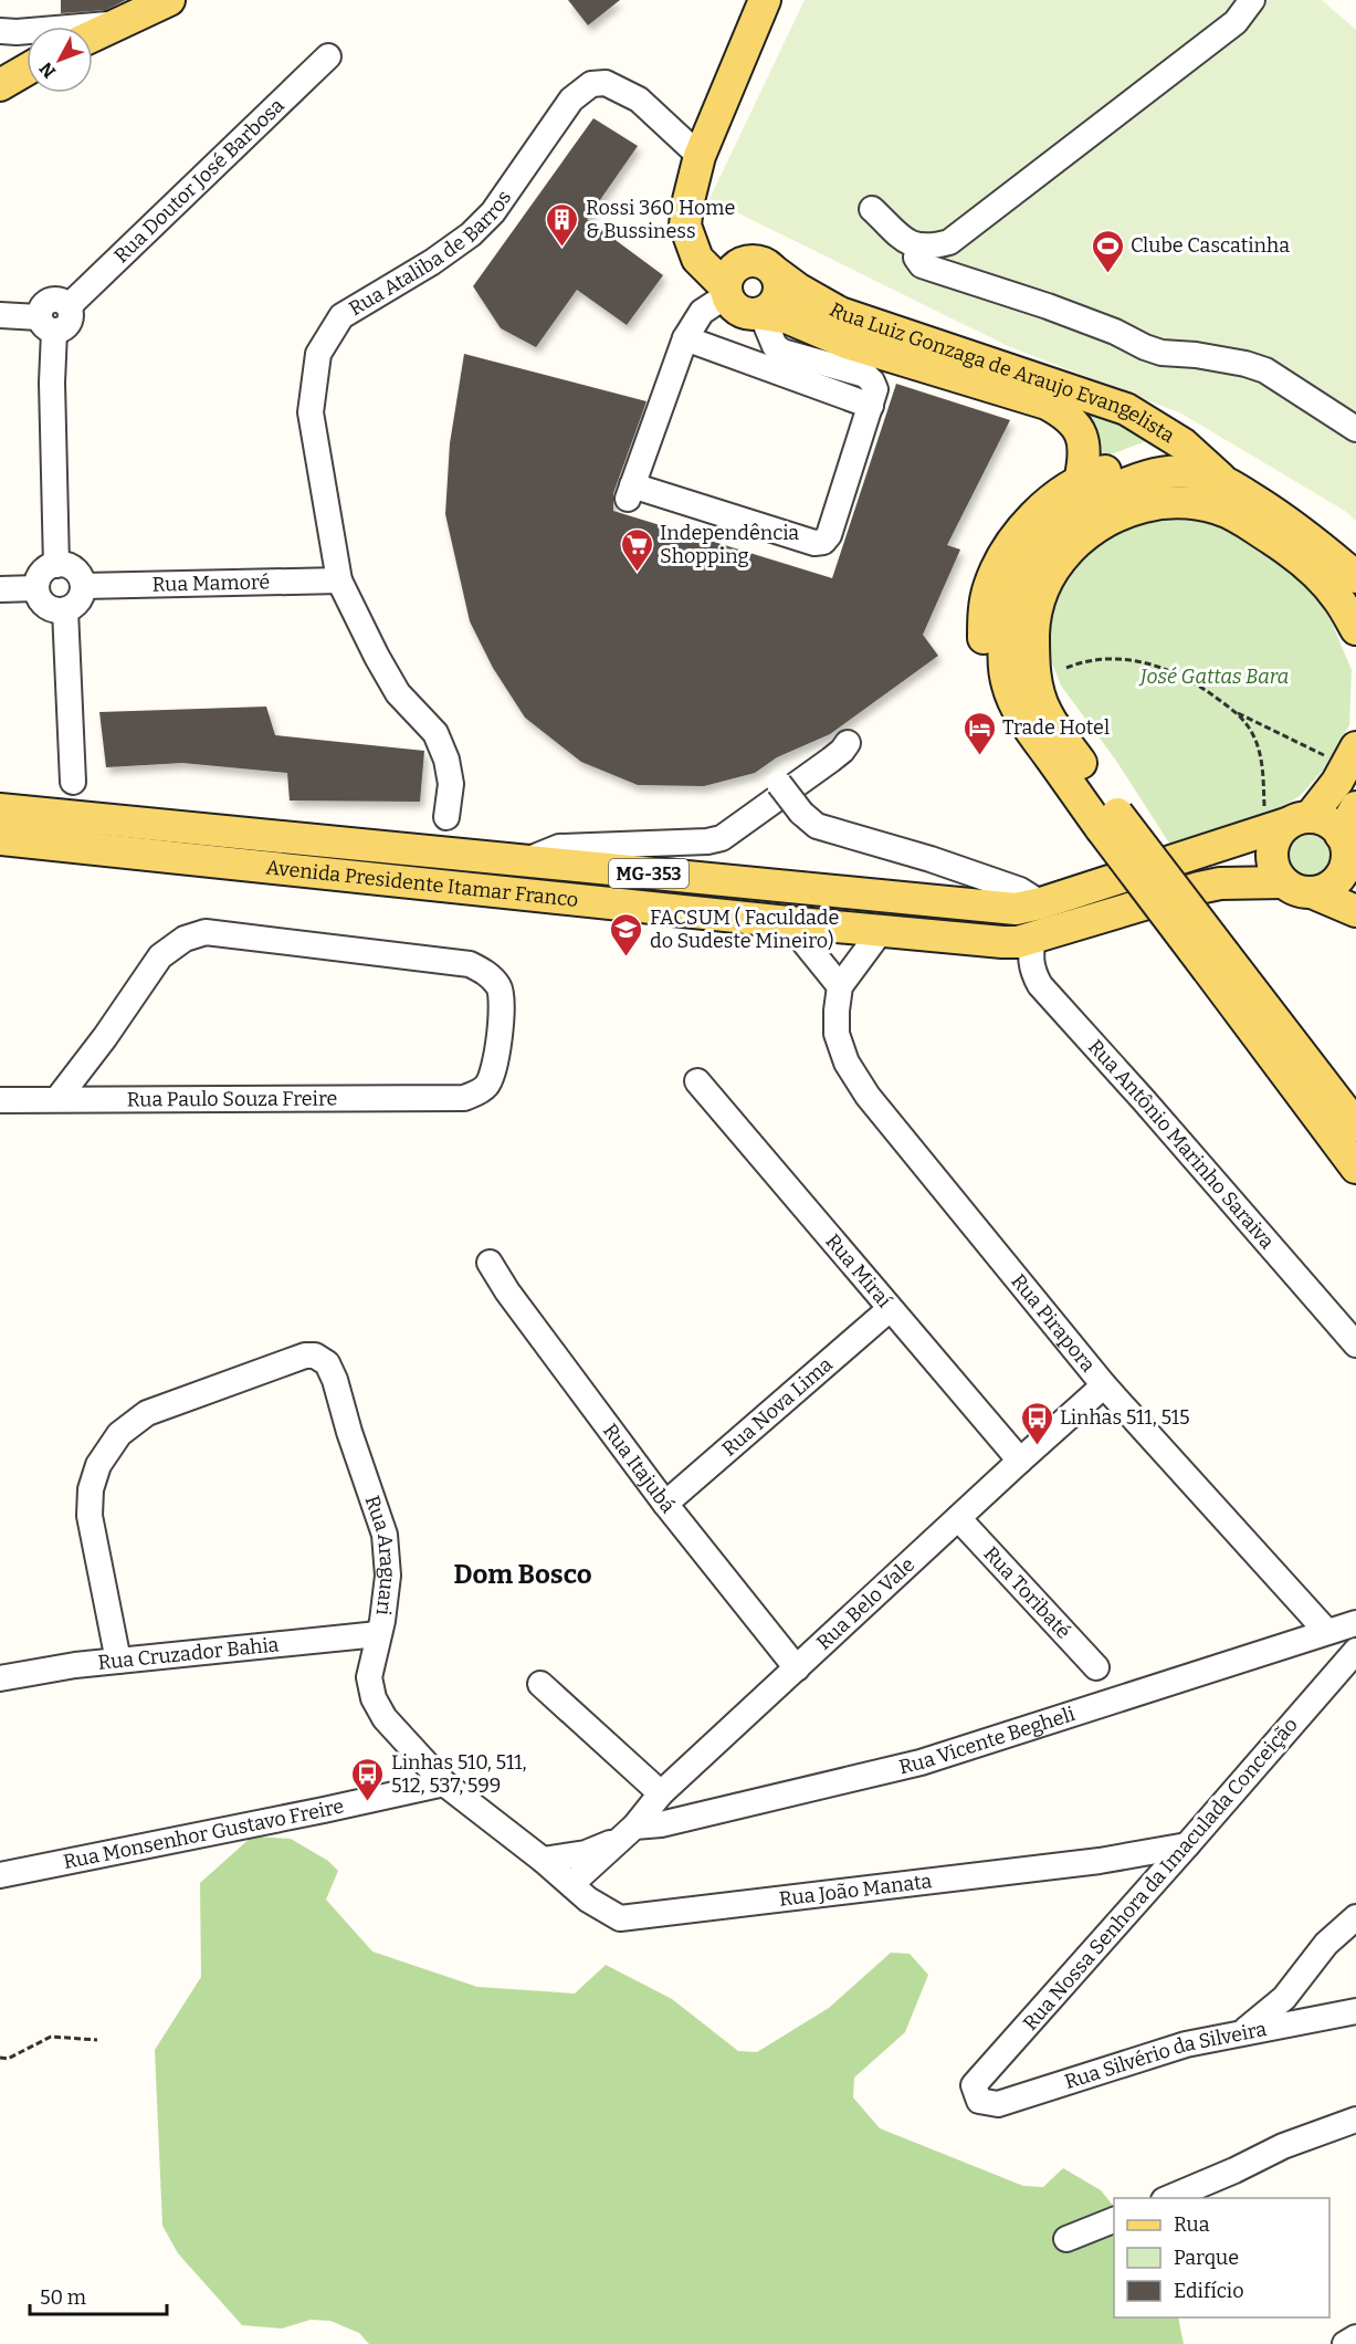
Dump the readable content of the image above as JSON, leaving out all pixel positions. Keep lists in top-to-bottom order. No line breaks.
{"streets":{"main road":["Rua Luiz Gonzaga de Araujo Evangelista","MG-353","Avenida Presidente Itamar Franco"],"street":["Rua Doutor José Barbosa","Rua Ataliba de Barros","Rua Mamoré","Rua Paulo Souza Freire","Rua Antônio Marinho Saraiva","Rua Miraí","Rua Pirapora","Rua Nova Lima","Rua Itajubá","Rua Araguari","Rua Toribaté","Rua Belo Vale","Rua Cruzador Bahia","Rua Vicente Begheli","Rua Monsenhor Gustavo Freire","Rua Nossa Senhora da Imaculada Conceição","Rua João Manata","Rua Silvério da Silveira"]},"crossings":[["Rua Ataliba de Barros","Rua Mamoré"],["MG-353","Avenida Presidente Itamar Franco"],["Avenida Presidente Itamar Franco","Rua Antônio Marinho Saraiva"],["Rua Miraí","Rua Nova Lima"],["Rua Miraí","Rua Belo Vale"],["Rua Pirapora","Rua Belo Vale"],["Rua Pirapora","Rua Vicente Begheli"],["Rua Nova Lima","Rua Itajubá"],["Rua Itajubá","Rua Belo Vale"],["Rua Araguari","Rua Cruzador Bahia"],["Rua Araguari","Rua Vicente Begheli"],["Rua Araguari","Rua Monsenhor Gustavo Freire"],["Rua Araguari","Rua João Manata"],["Rua Toribaté","Rua Belo Vale"],["Rua Belo Vale","Rua Vicente Begheli"],["Rua Vicente Begheli","Rua João Manata"],["Rua Nossa Senhora da Imaculada Conceição","Rua João Manata"],["Rua Nossa Senhora da Imaculada Conceição","Rua Silvério da Silveira"]],"districts":["Dom Bosco"],"parks":["José Gattas Bara"],"places":{"building":["Rossi 360 Home & Bussiness"],"sports":["Clube Cascatinha"],"supermarket":["Independência Shopping"],"hotel":["Trade Hotel"],"school or university":["FACSUM ( Faculdade do Sudeste Mineiro)"],"bus stop":["Linhas 511, 515","Linhas 510, 511, 512, 537, 599"]},"legend":["Rua","Parque","Edifício"],"scale_bar":"50 m","north":"bottom left"}
